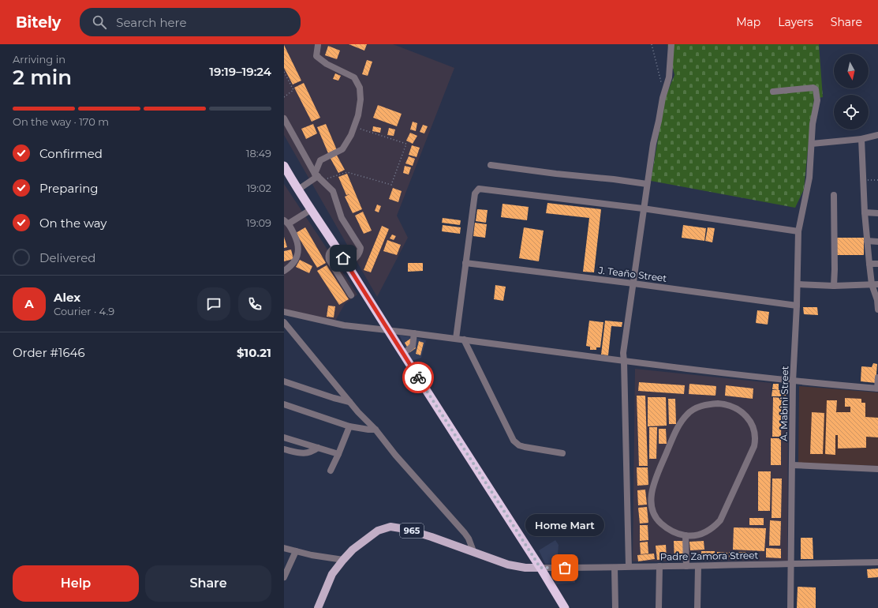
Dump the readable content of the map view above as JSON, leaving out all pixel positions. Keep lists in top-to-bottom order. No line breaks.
{"streets":{"main road":["965"],"street":["J. Teaño Street","A. Mabini Street","Padre Zamora Street"]},"crossings":[["J. Teaño Street","A. Mabini Street"],["A. Mabini Street","Padre Zamora Street"],["965","Padre Zamora Street"]],"places":["Home Mart"],"north":"bottom","page":{"header":"Bitely","search":"Search here","nav":["Map","Layers","Share"],"heading":["2 min","Arriving in","19:19–19:24"],"panel":["Alex","Courier · 4.9","Order #1646","$10.21"],"bar":"On the way · 170 m","list":[["Confirmed","18:49"],["Preparing","19:02"],["On the way","19:09"],"Delivered"],"round":"A","bubble":"Home Mart","buttons":["Help","Share"]}}
